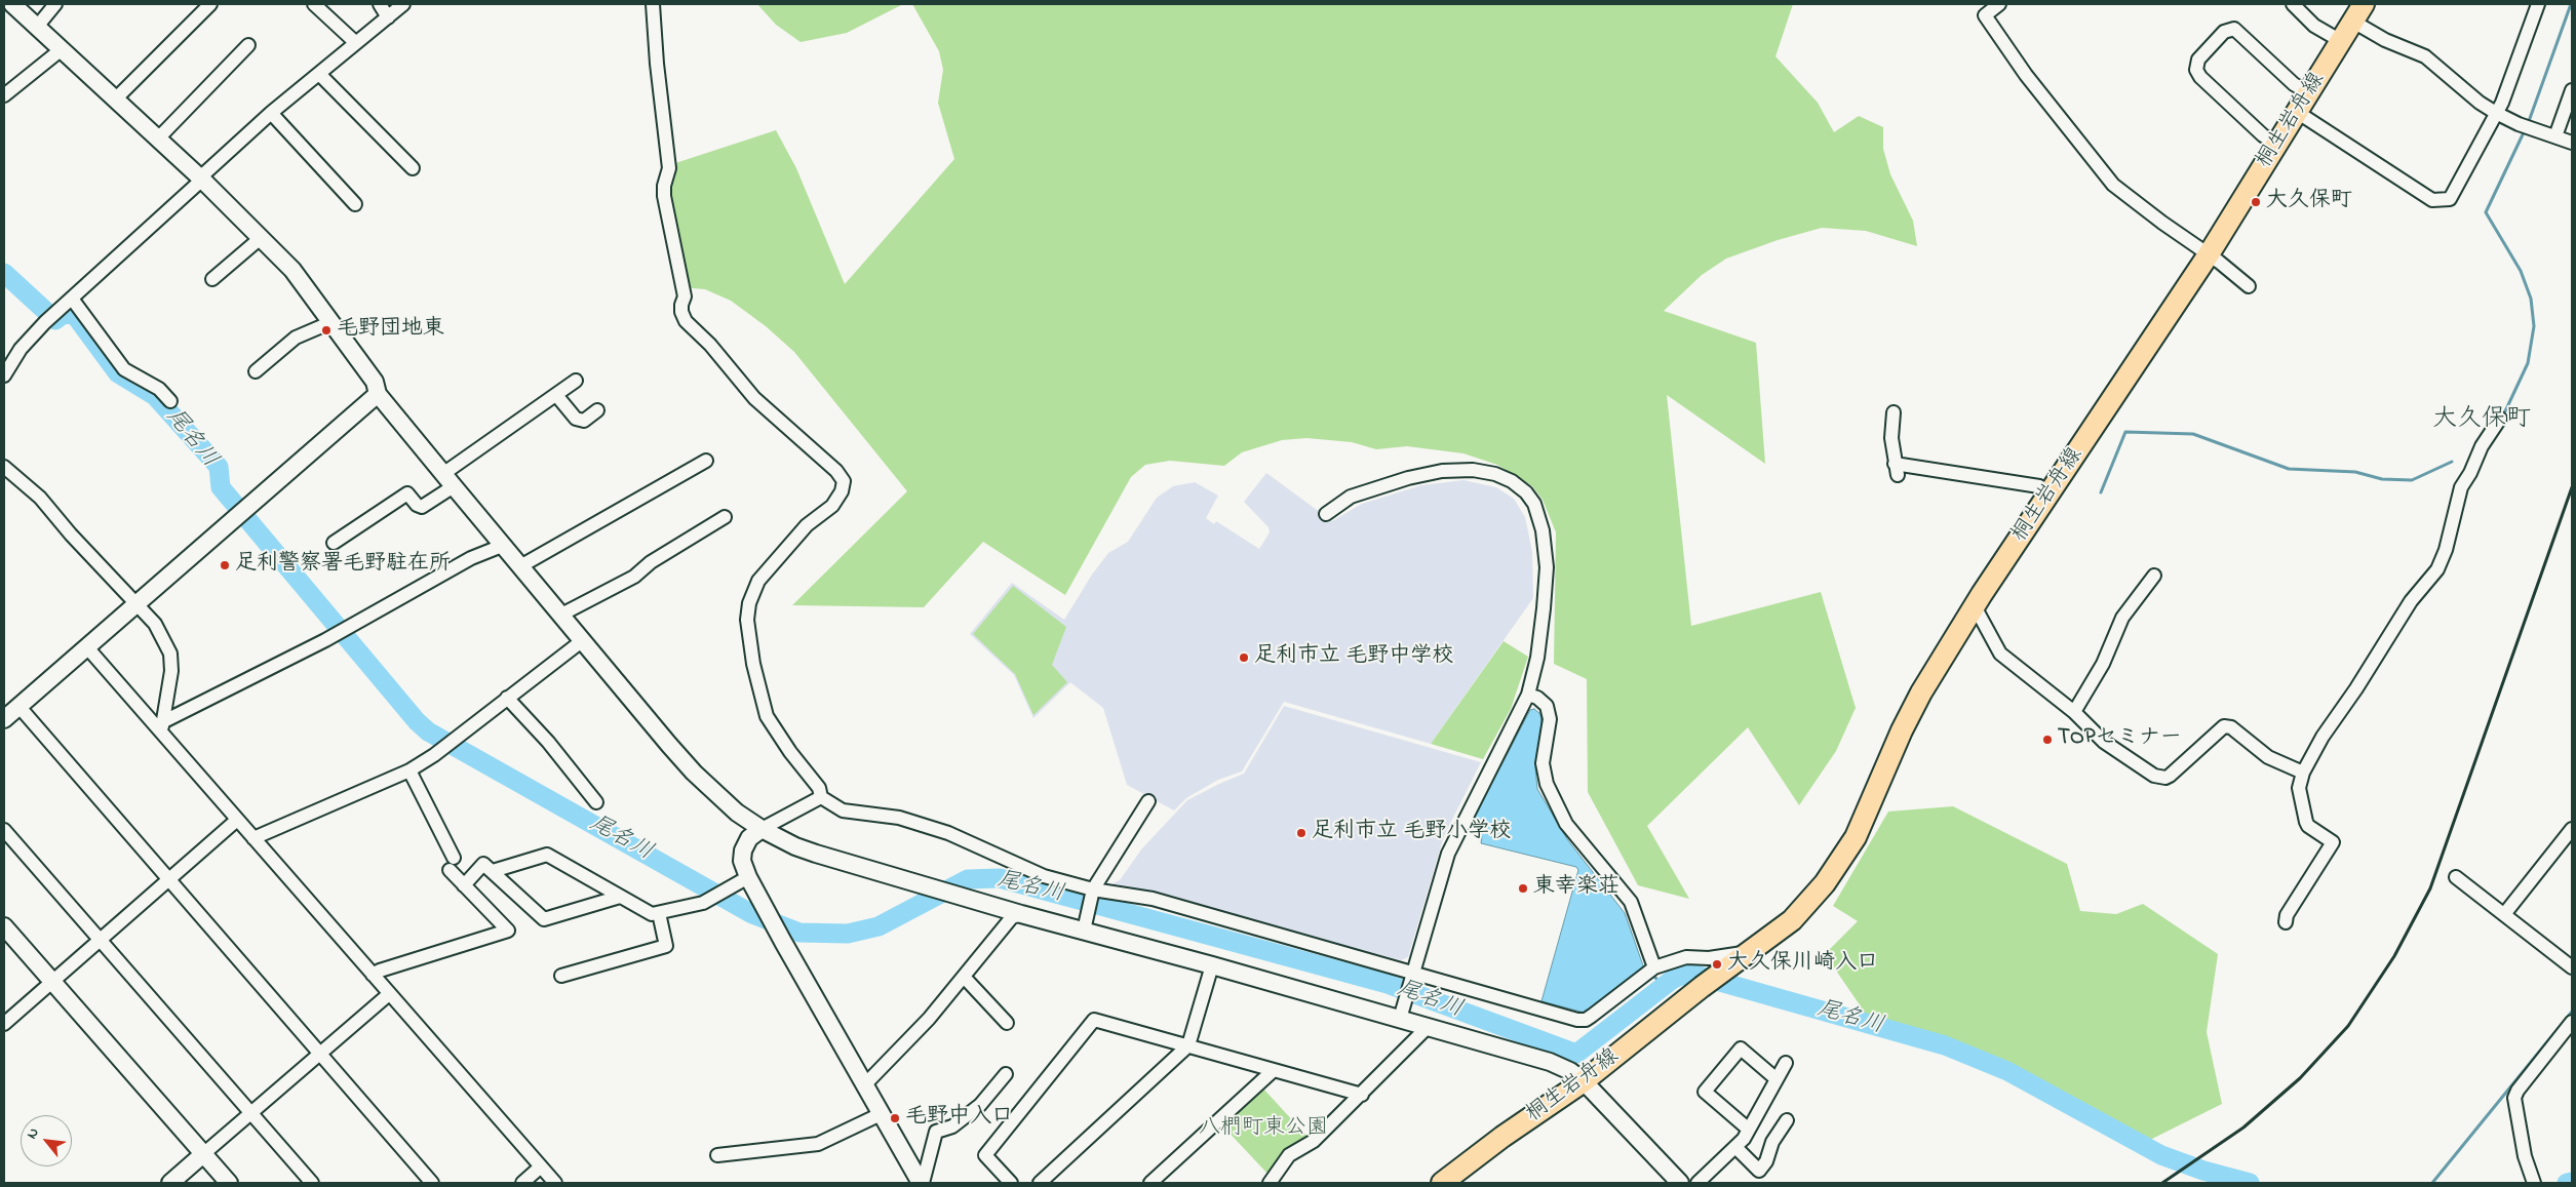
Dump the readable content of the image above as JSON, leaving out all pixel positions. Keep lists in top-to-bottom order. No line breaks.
{"streets":{"main road":["桐生岩舟線"]},"districts":["大久保町"],"water":["尾名川"],"parks":["八椚町東公園"],"places":["大久保町","毛野団地東","足利警察署毛野駐在所","足利市立 毛野中学校","TOPセミナー","足利市立 毛野小学校","東幸楽荘","大久保川崎入口","毛野中入口"],"north":"top left"}
